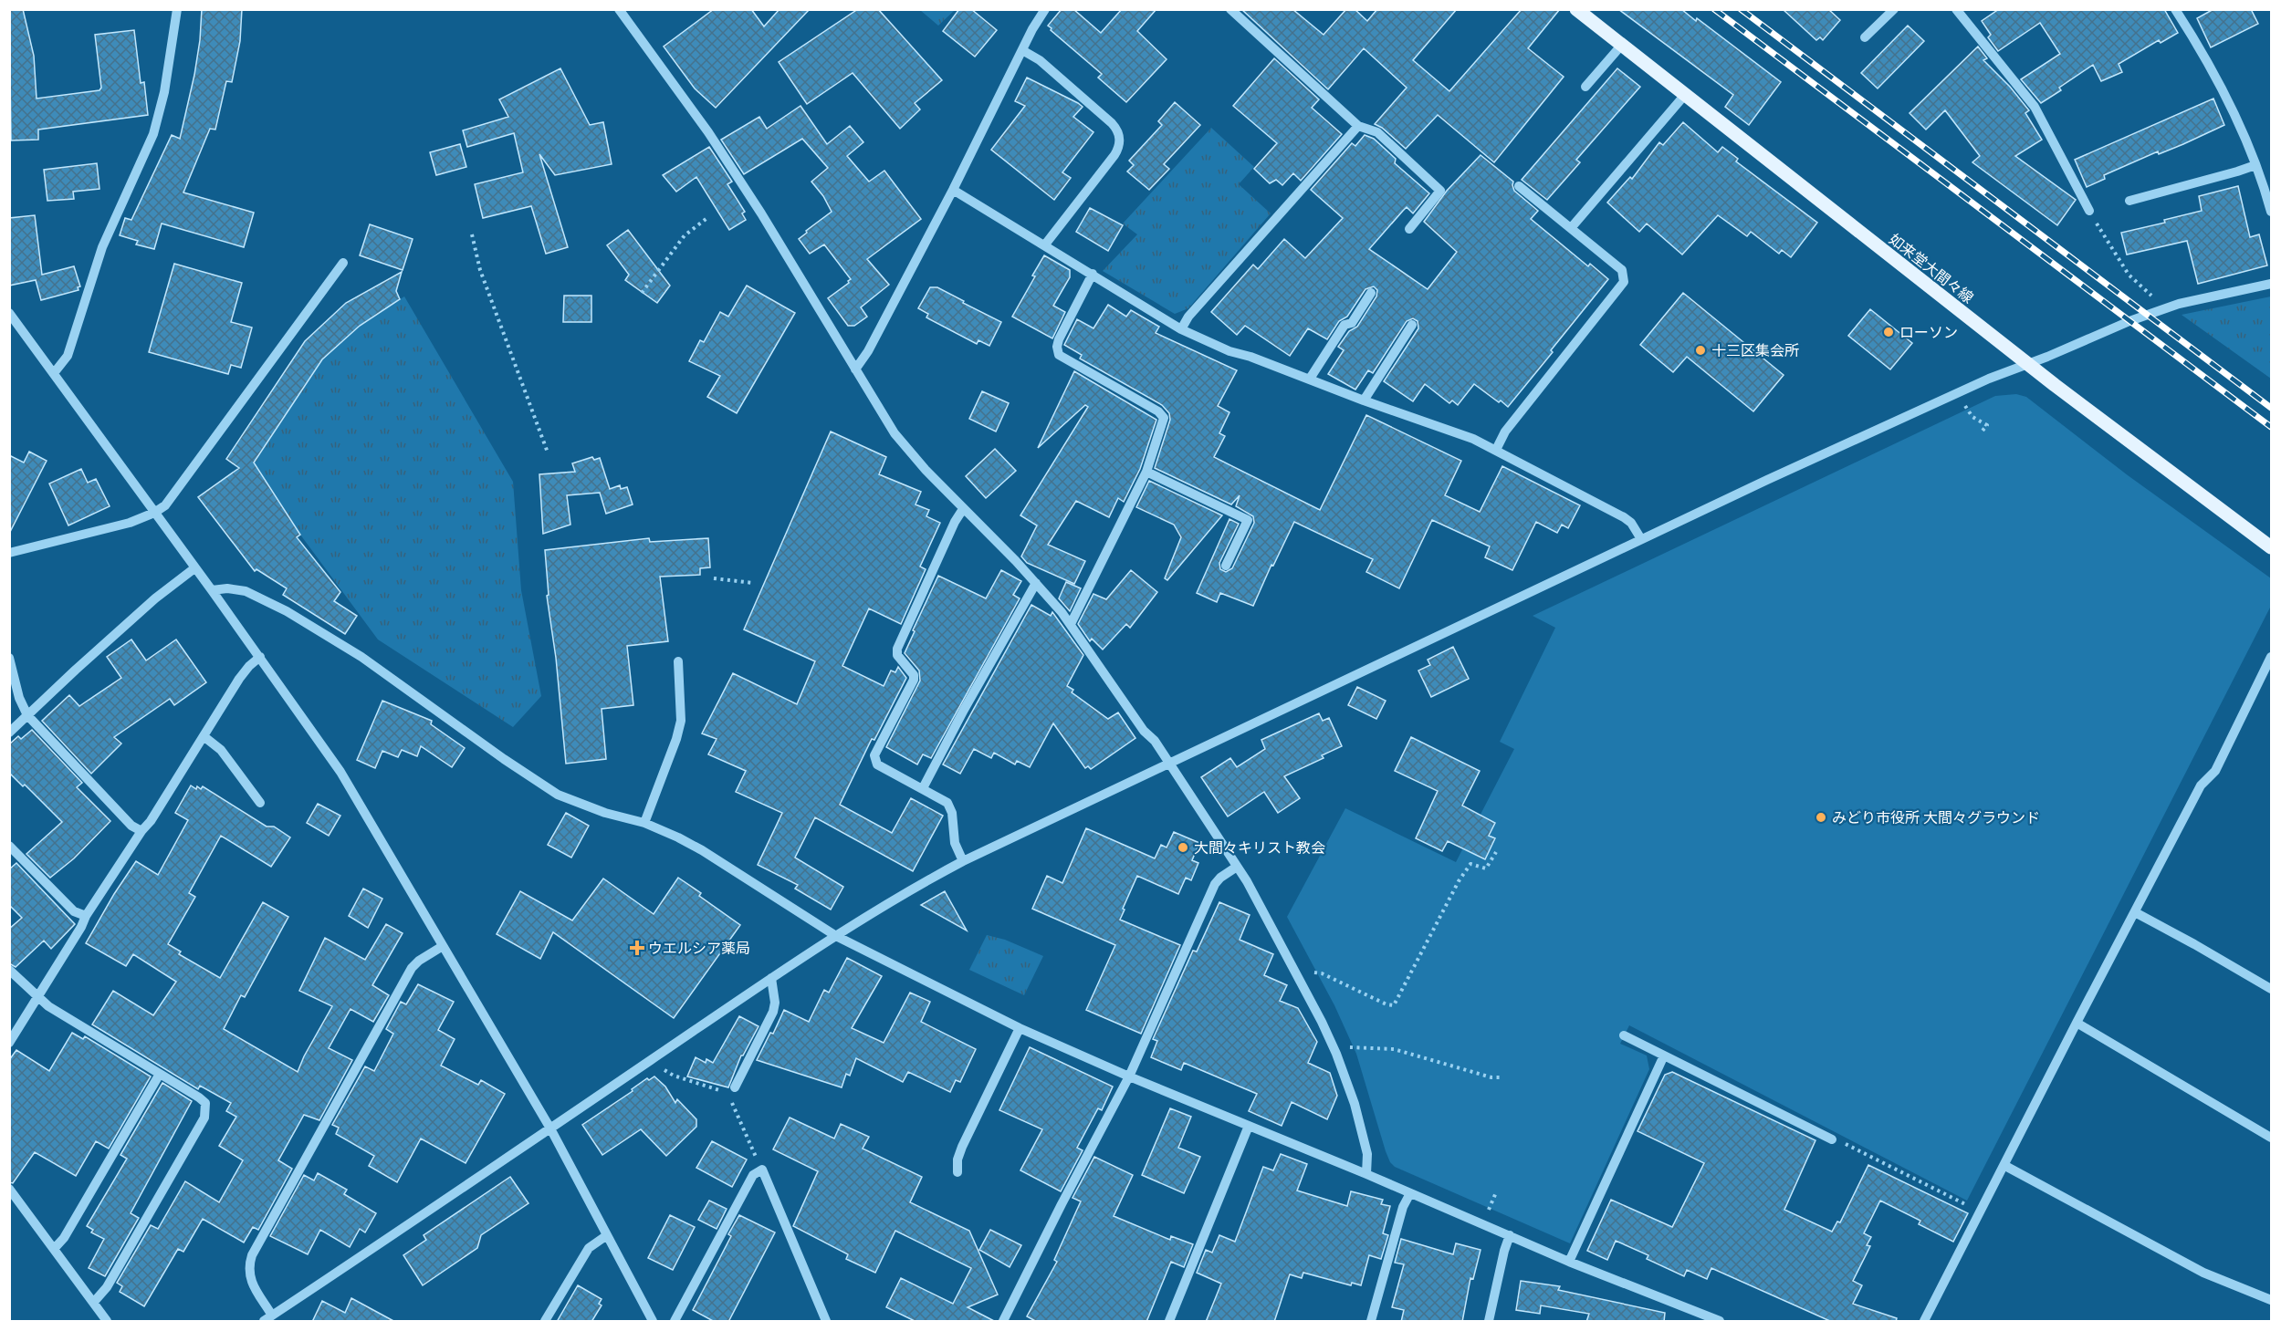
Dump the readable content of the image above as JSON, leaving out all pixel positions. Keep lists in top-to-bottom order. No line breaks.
{"streets":{"main road":["如来堂大間々線"]},"places":{"other":["ローソン","十三区集会所","みどり市役所 大間々グラウンド","大間々キリスト教会"],"health":["ウエルシア薬局"]}}
